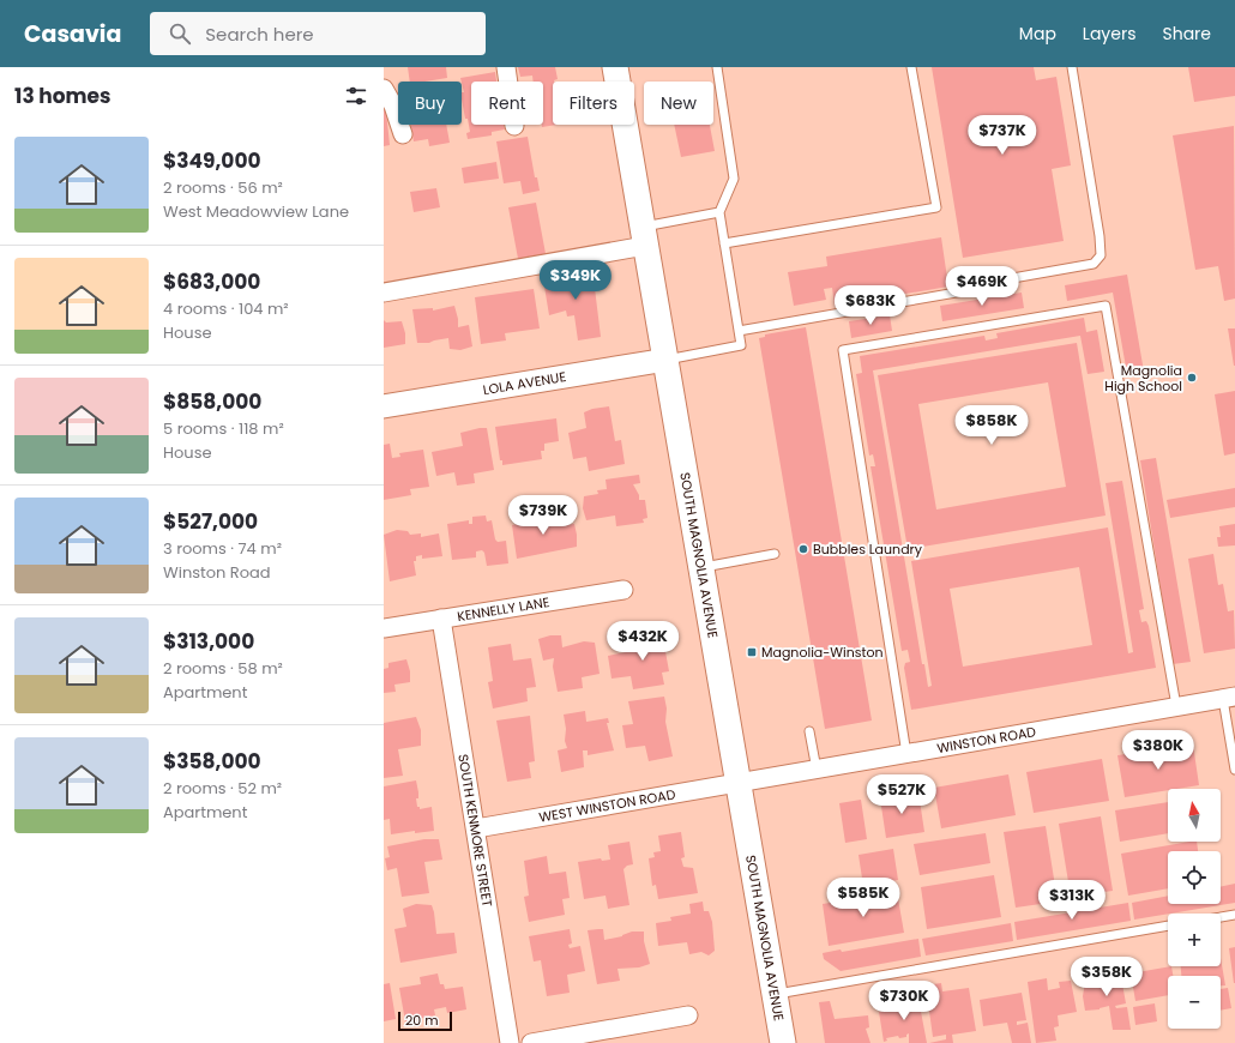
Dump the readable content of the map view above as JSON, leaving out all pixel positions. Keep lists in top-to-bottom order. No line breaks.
{"streets":{"main road":["SOUTH MAGNOLIA AVENUE"],"street":["LOLA AVENUE","KENNELLY LANE","WINSTON ROAD","WEST WINSTON ROAD","SOUTH KENMORE STREET"]},"crossings":[["LOLA AVENUE","SOUTH MAGNOLIA AVENUE"],["SOUTH MAGNOLIA AVENUE","WINSTON ROAD"],["SOUTH MAGNOLIA AVENUE","WEST WINSTON ROAD"],["KENNELLY LANE","SOUTH KENMORE STREET"],["WINSTON ROAD","WEST WINSTON ROAD"],["WEST WINSTON ROAD","SOUTH KENMORE STREET"]],"places":{"other":["Magnolia High School","Bubbles Laundry"],"transit":["Magnolia-Winston"]},"scale_bar":"20 m","north":"top","page":{"header":"Casavia","search":"Search here","nav":["Map","Layers","Share"],"heading":"13 homes","chip":["Buy","Rent","Filters","New"],"price":["$737K","$349K","$469K","$683K","$858K","$739K","$432K","$380K","$527K","$585K","$313K","$358K","$730K"],"list":[{"name":"$349,000","note":"2 rooms · 56 m² · West Meadowview Lane"},{"name":"$683,000","note":"4 rooms · 104 m² · House"},{"name":"$858,000","note":"5 rooms · 118 m² · House"},{"name":"$527,000","note":"3 rooms · 74 m² · Winston Road"},{"name":"$313,000","note":"2 rooms · 58 m² · Apartment"},{"name":"$358,000","note":"2 rooms · 52 m² · Apartment"}],"map_buttons":["+","−"],"scale":"20 m"}}
